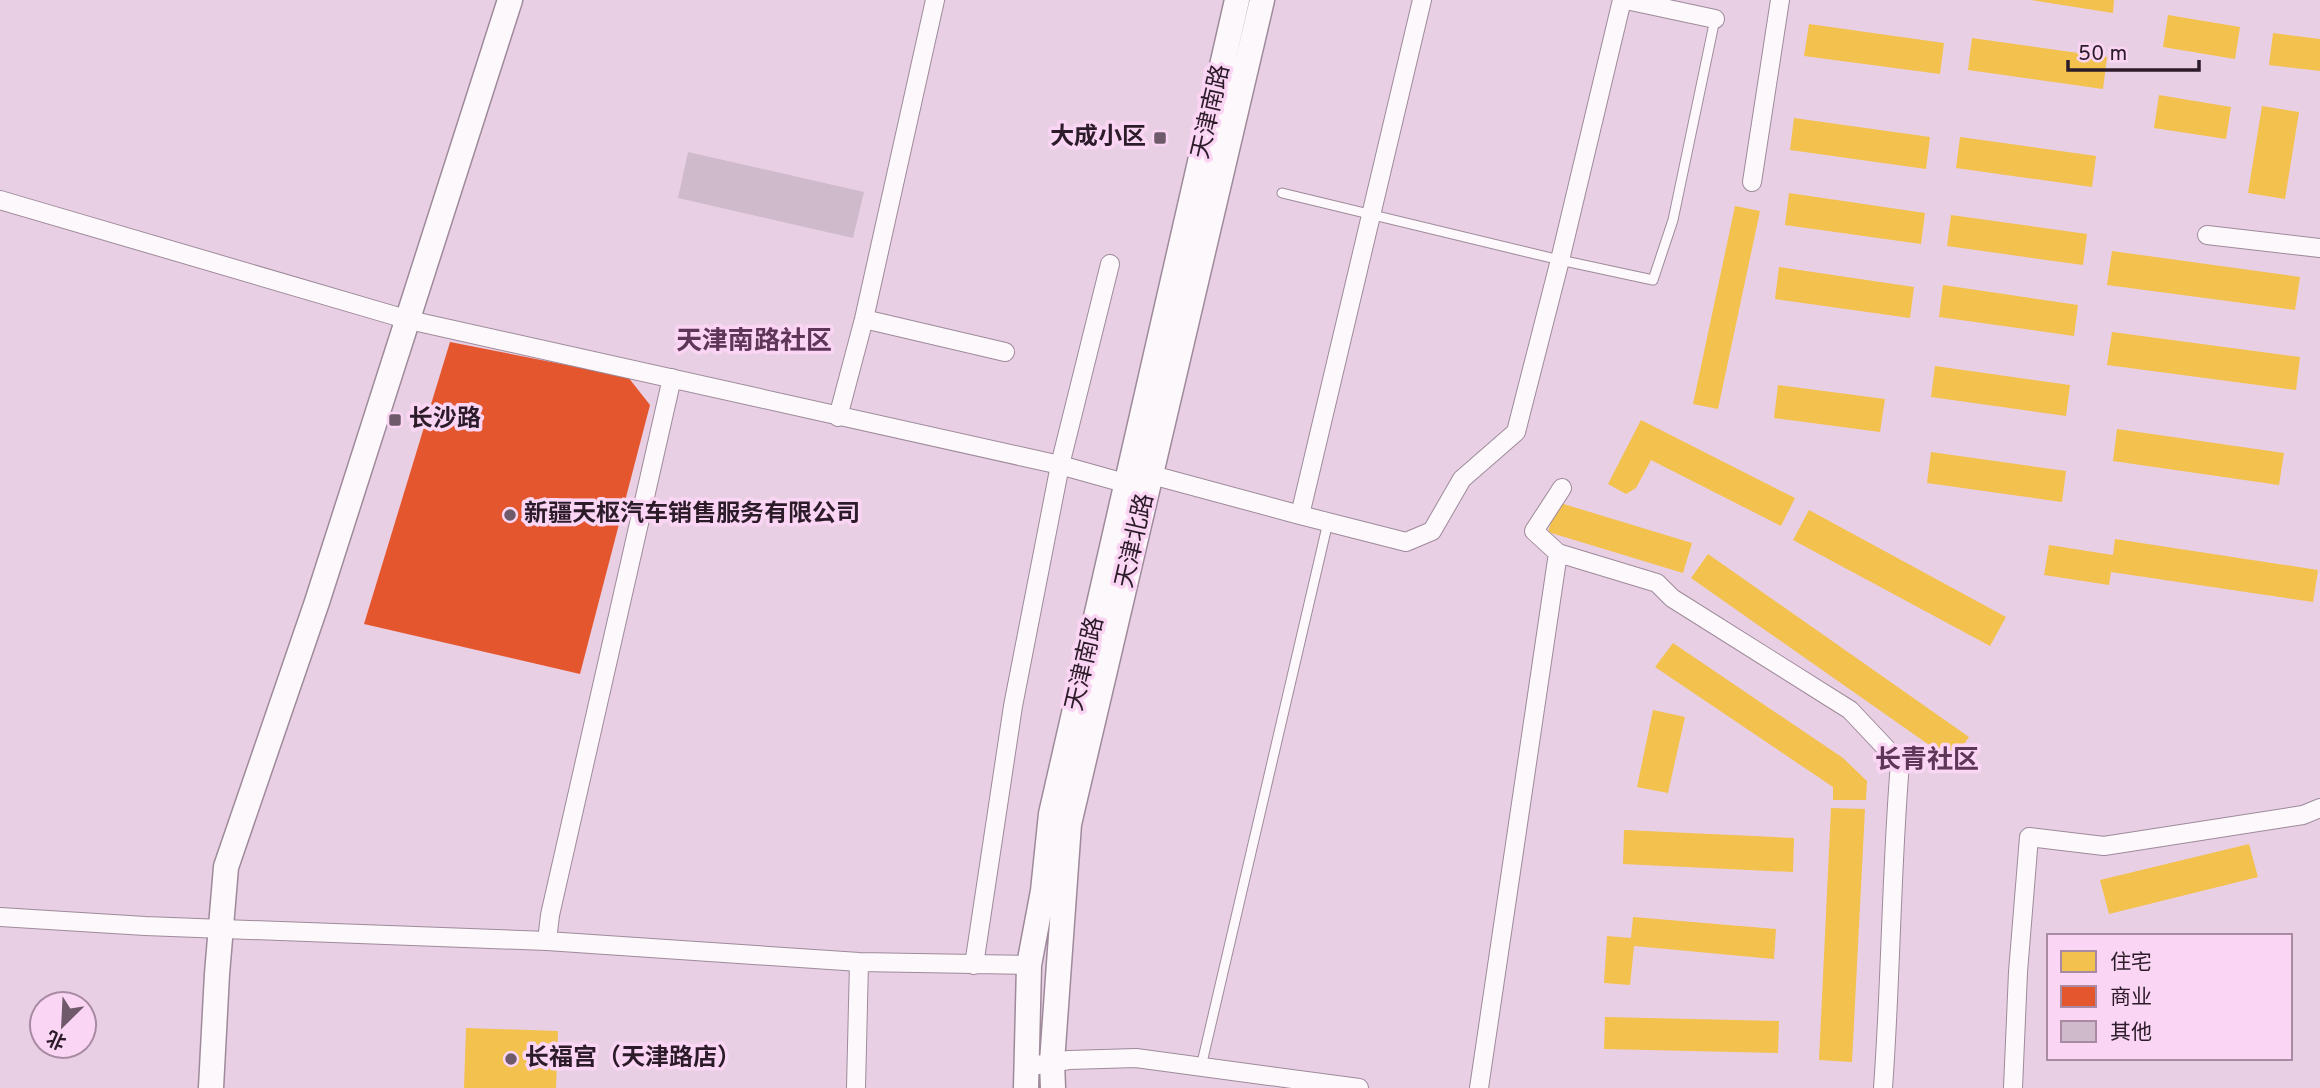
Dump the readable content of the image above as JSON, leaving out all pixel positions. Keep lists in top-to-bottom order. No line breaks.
{"streets":{"street":["天津南路","天津北路"]},"districts":["天津南路社区","长青社区"],"places":{"transit":["大成小区","长沙路"],"other":["新疆天枢汽车销售服务有限公司","长福宫（天津路店）"]},"legend":["住宅","商业","其他"],"scale_bar":"50 m","north":"bottom left"}
